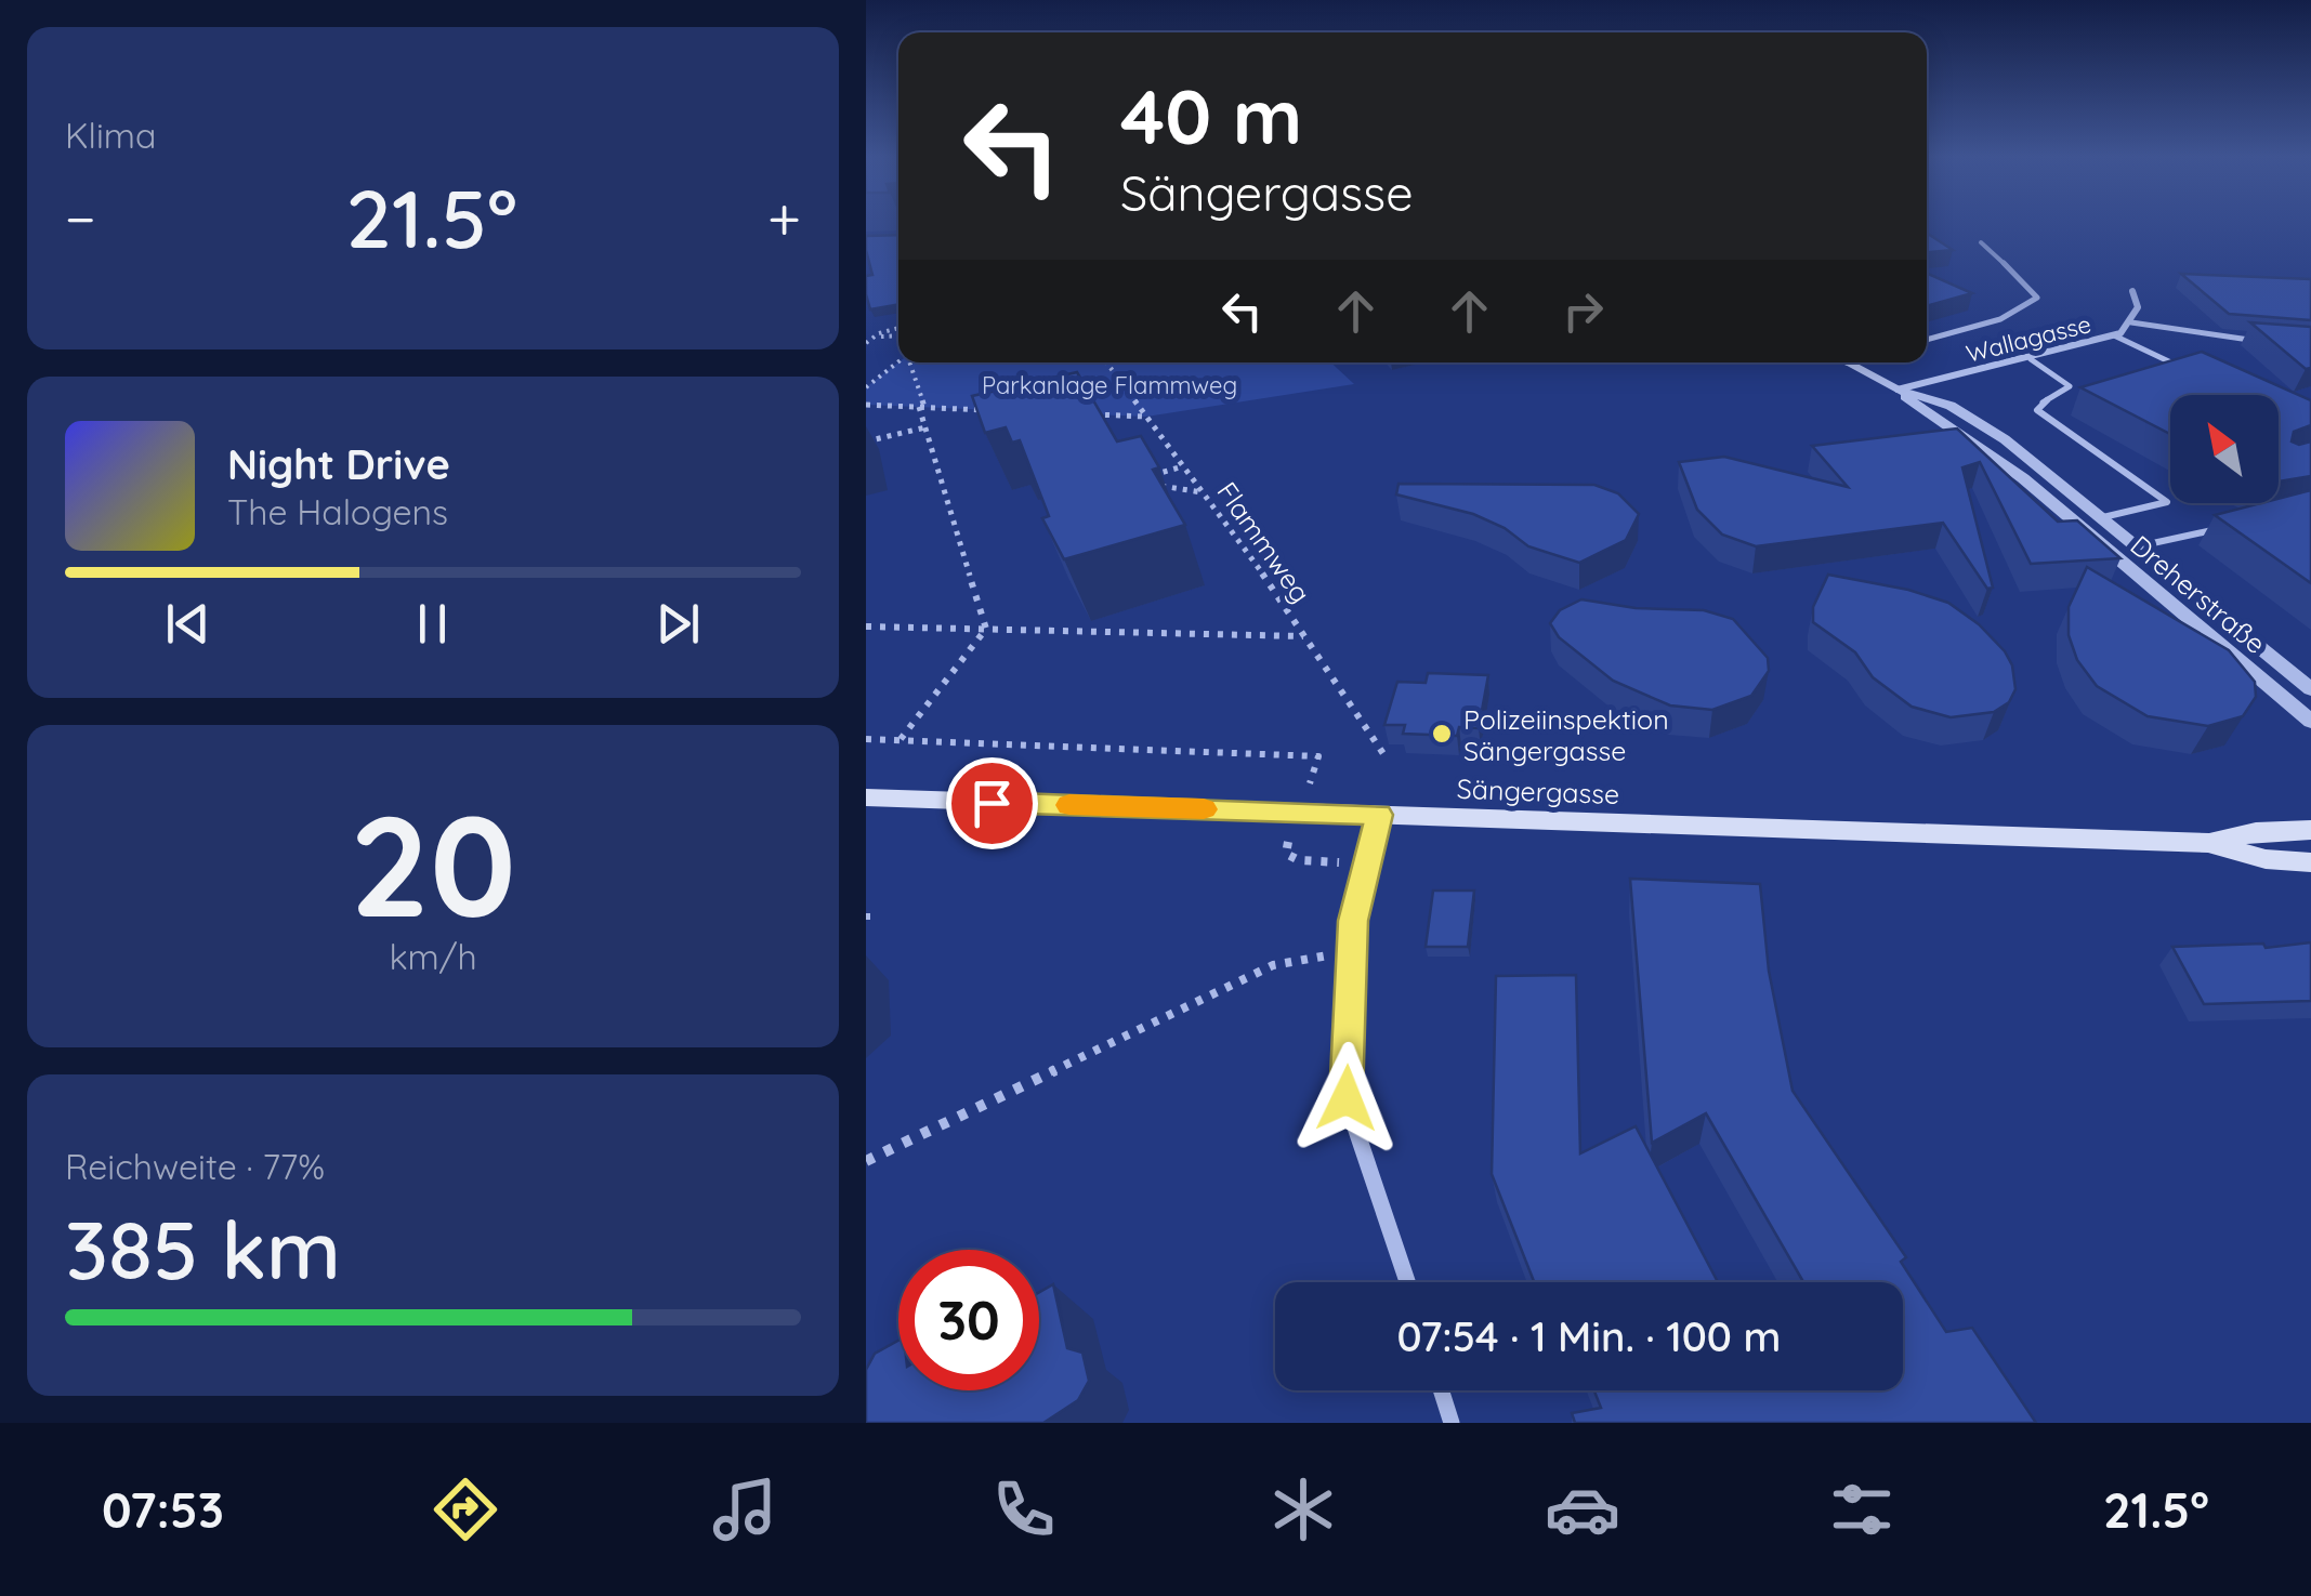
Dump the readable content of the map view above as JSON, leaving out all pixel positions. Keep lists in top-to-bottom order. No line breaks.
{"streets":{"main road":["Sängergasse"],"street":["Wallagasse","Dreherstraße"],"path":["Flammweg"]},"crossings":[["Wallagasse","Dreherstraße"]],"parks":["Parkanlage Flammweg"],"places":["Polizeiinspektion Sängergasse"],"north":"top left","page":{"tile":["Klima",["20","km/h"],["Reichweite · 77%","385 km"]],"turn":["40 m","Sängergasse"],"heat":["−","21.5°","+"],"song":["Night Drive","The Halogens"],"limit":"30","trip":"07:54 · 1 Min. · 100 m","tabs":["07:53","21.5°"]}}
